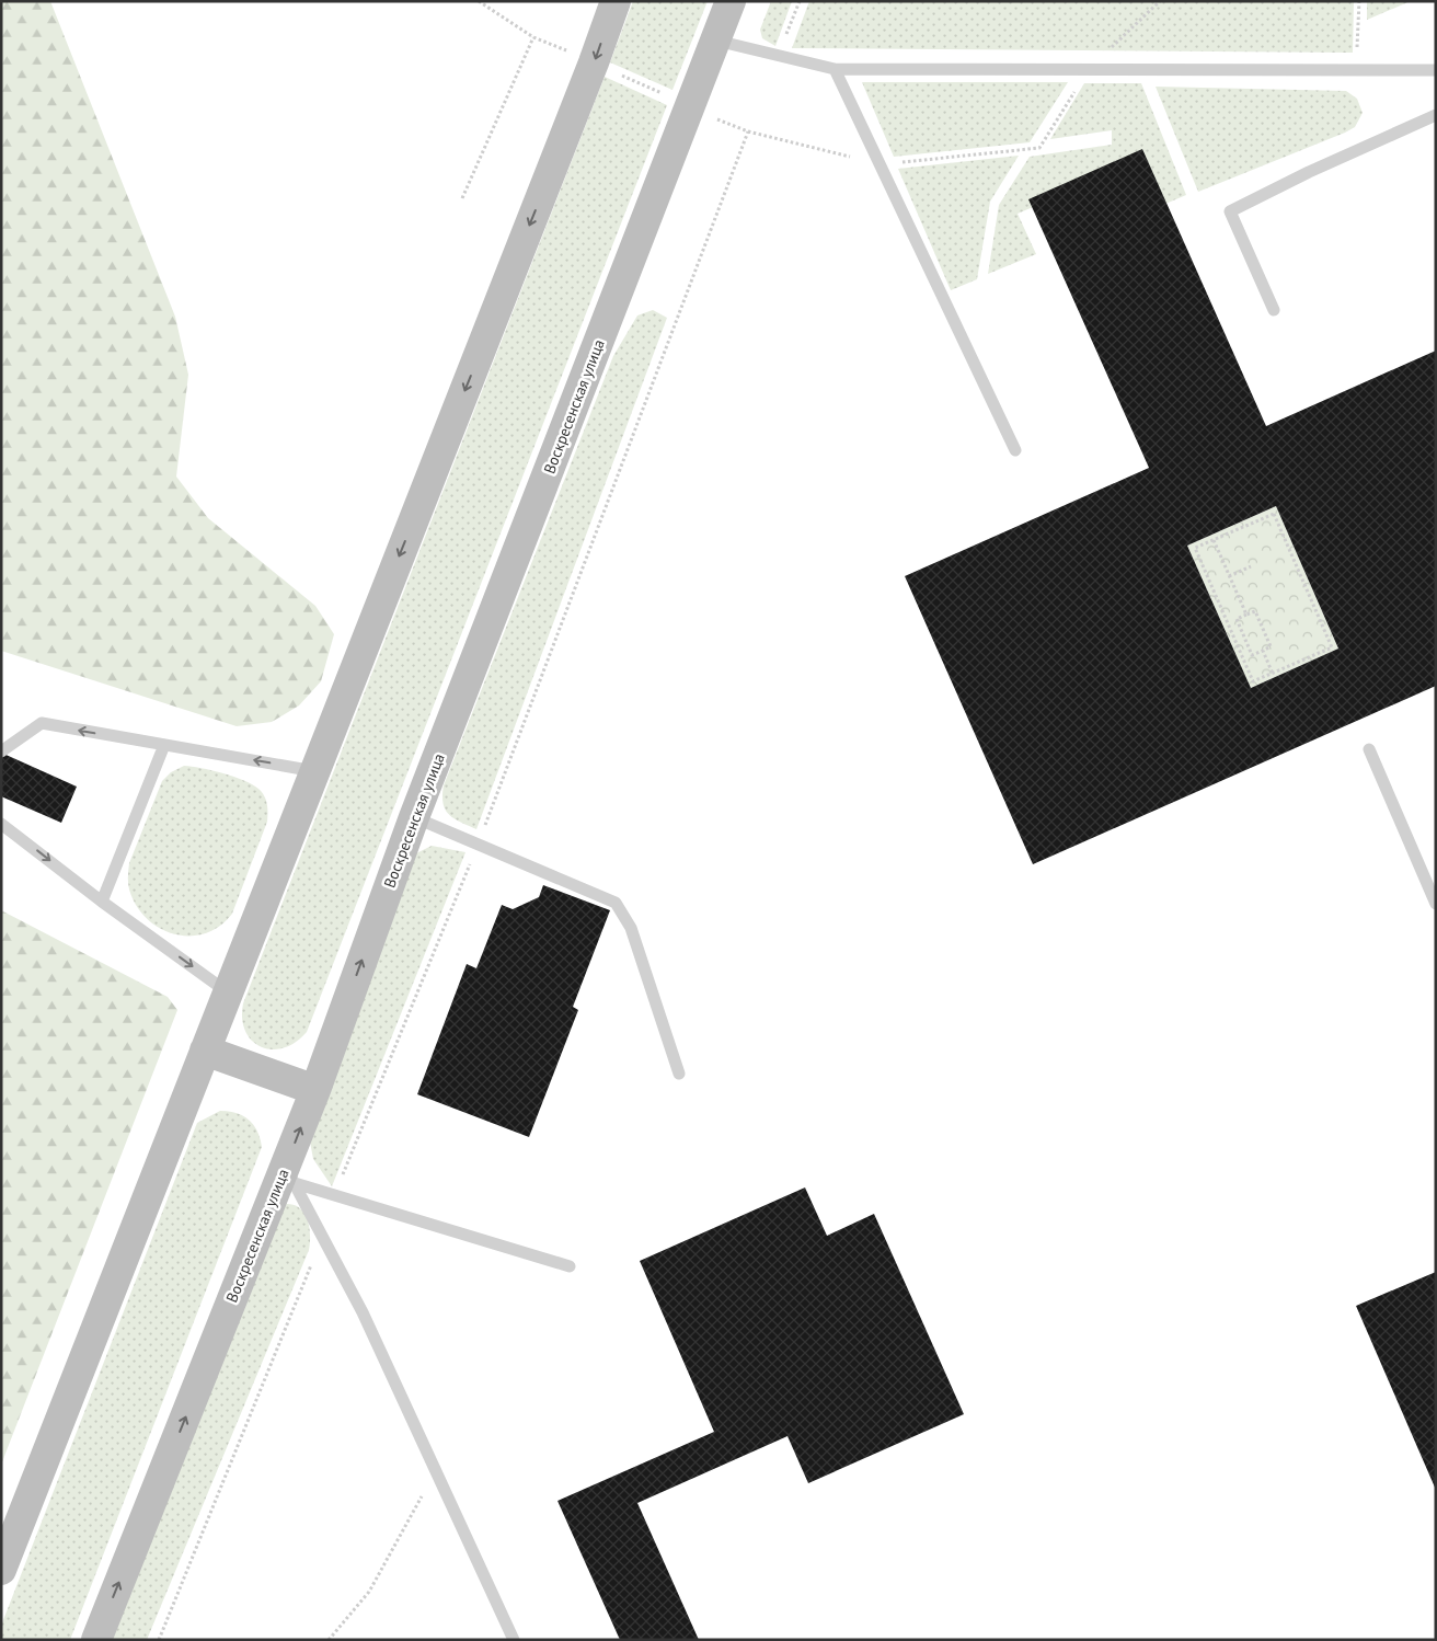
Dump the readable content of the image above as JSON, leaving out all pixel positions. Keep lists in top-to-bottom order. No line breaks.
{"streets":{"main road":["Воскресенская улица"]}}
